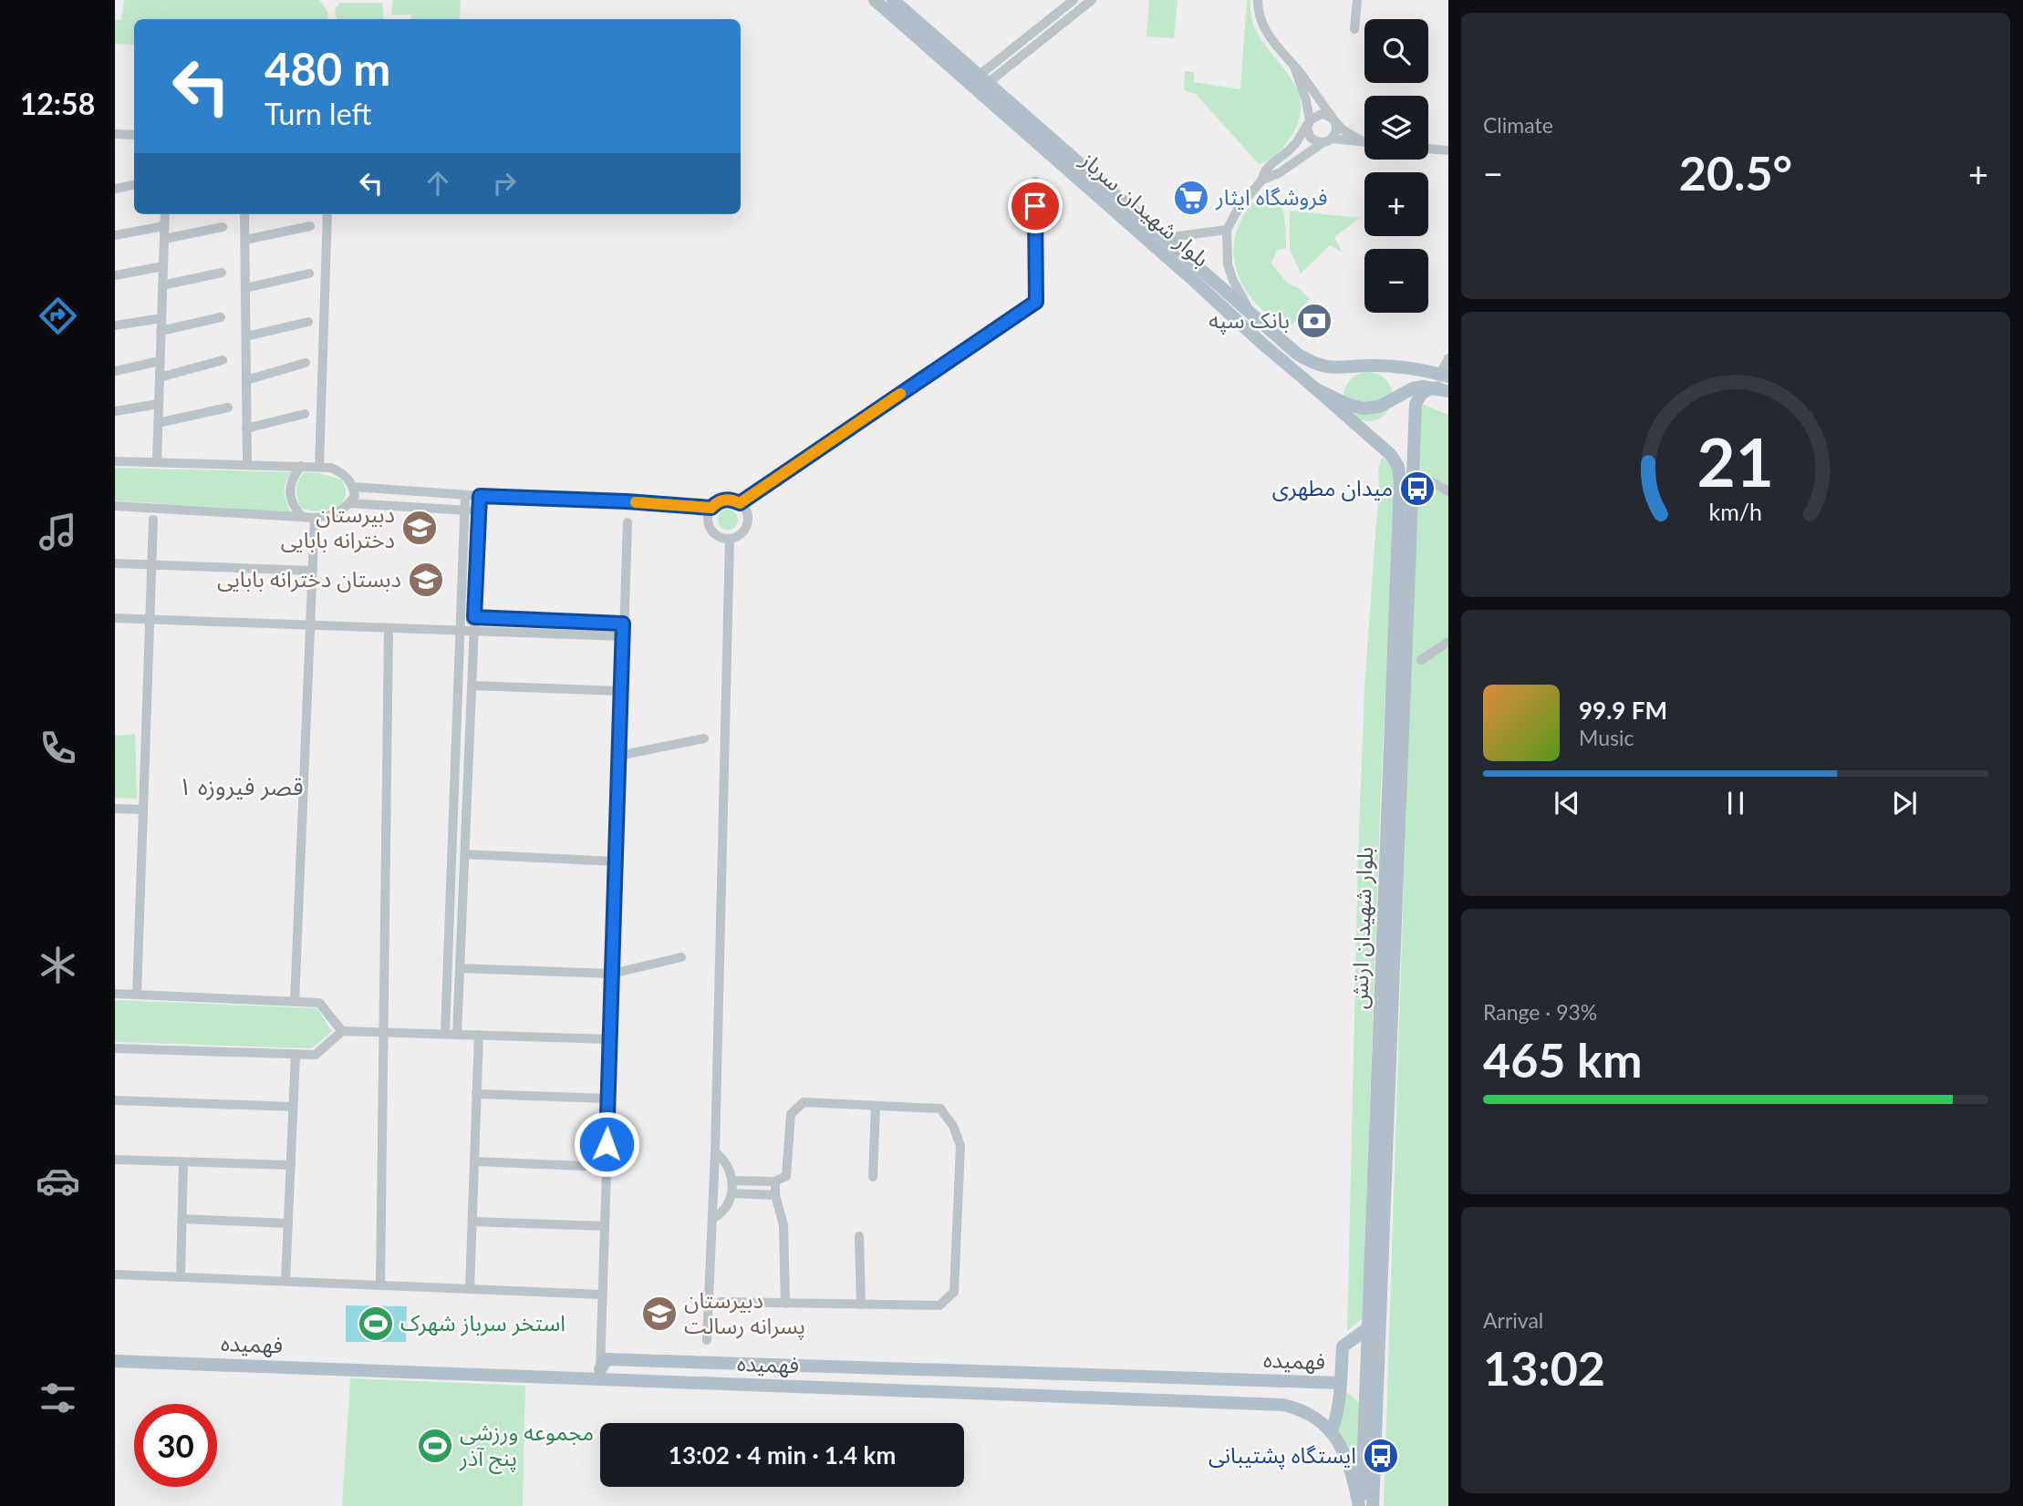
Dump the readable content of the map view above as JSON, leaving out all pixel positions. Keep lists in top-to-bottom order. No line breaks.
{"streets":{"main road":["بلوار شهیدان سرباز","بلوار شهیدان ارتش","فهمیده"]},"crossings":[["بلوار شهیدان سرباز","بلوار شهیدان ارتش"],["بلوار شهیدان ارتش","فهمیده"]],"districts":["قصر فیروزه ۱"],"places":{"supermarket":["فروشگاه ایثار"],"bank":["بانک سپه"],"bus stop":["میدان مطهری","ایستگاه پشتیبانی"],"school or university":["دبیرستان دخترانه بابایی","دبستان دخترانه بابایی","دبیرستان پسرانه رسالت"],"sports":["استخر سرباز شهرک","مجموعه ورزشی پنج آذر"]},"page":{"tabs":"12:58","tile":["Climate",["Range · 93%","465 km"],["Arrival","13:02"]],"map_buttons":["+","−"],"turn":["480 m","Turn left"],"heat":["−","20.5°","+"],"song":["99.9 FM","Music"],"limit":"30","trip":"13:02 · 4 min · 1.4 km","gauge":["21","km/h"]}}
